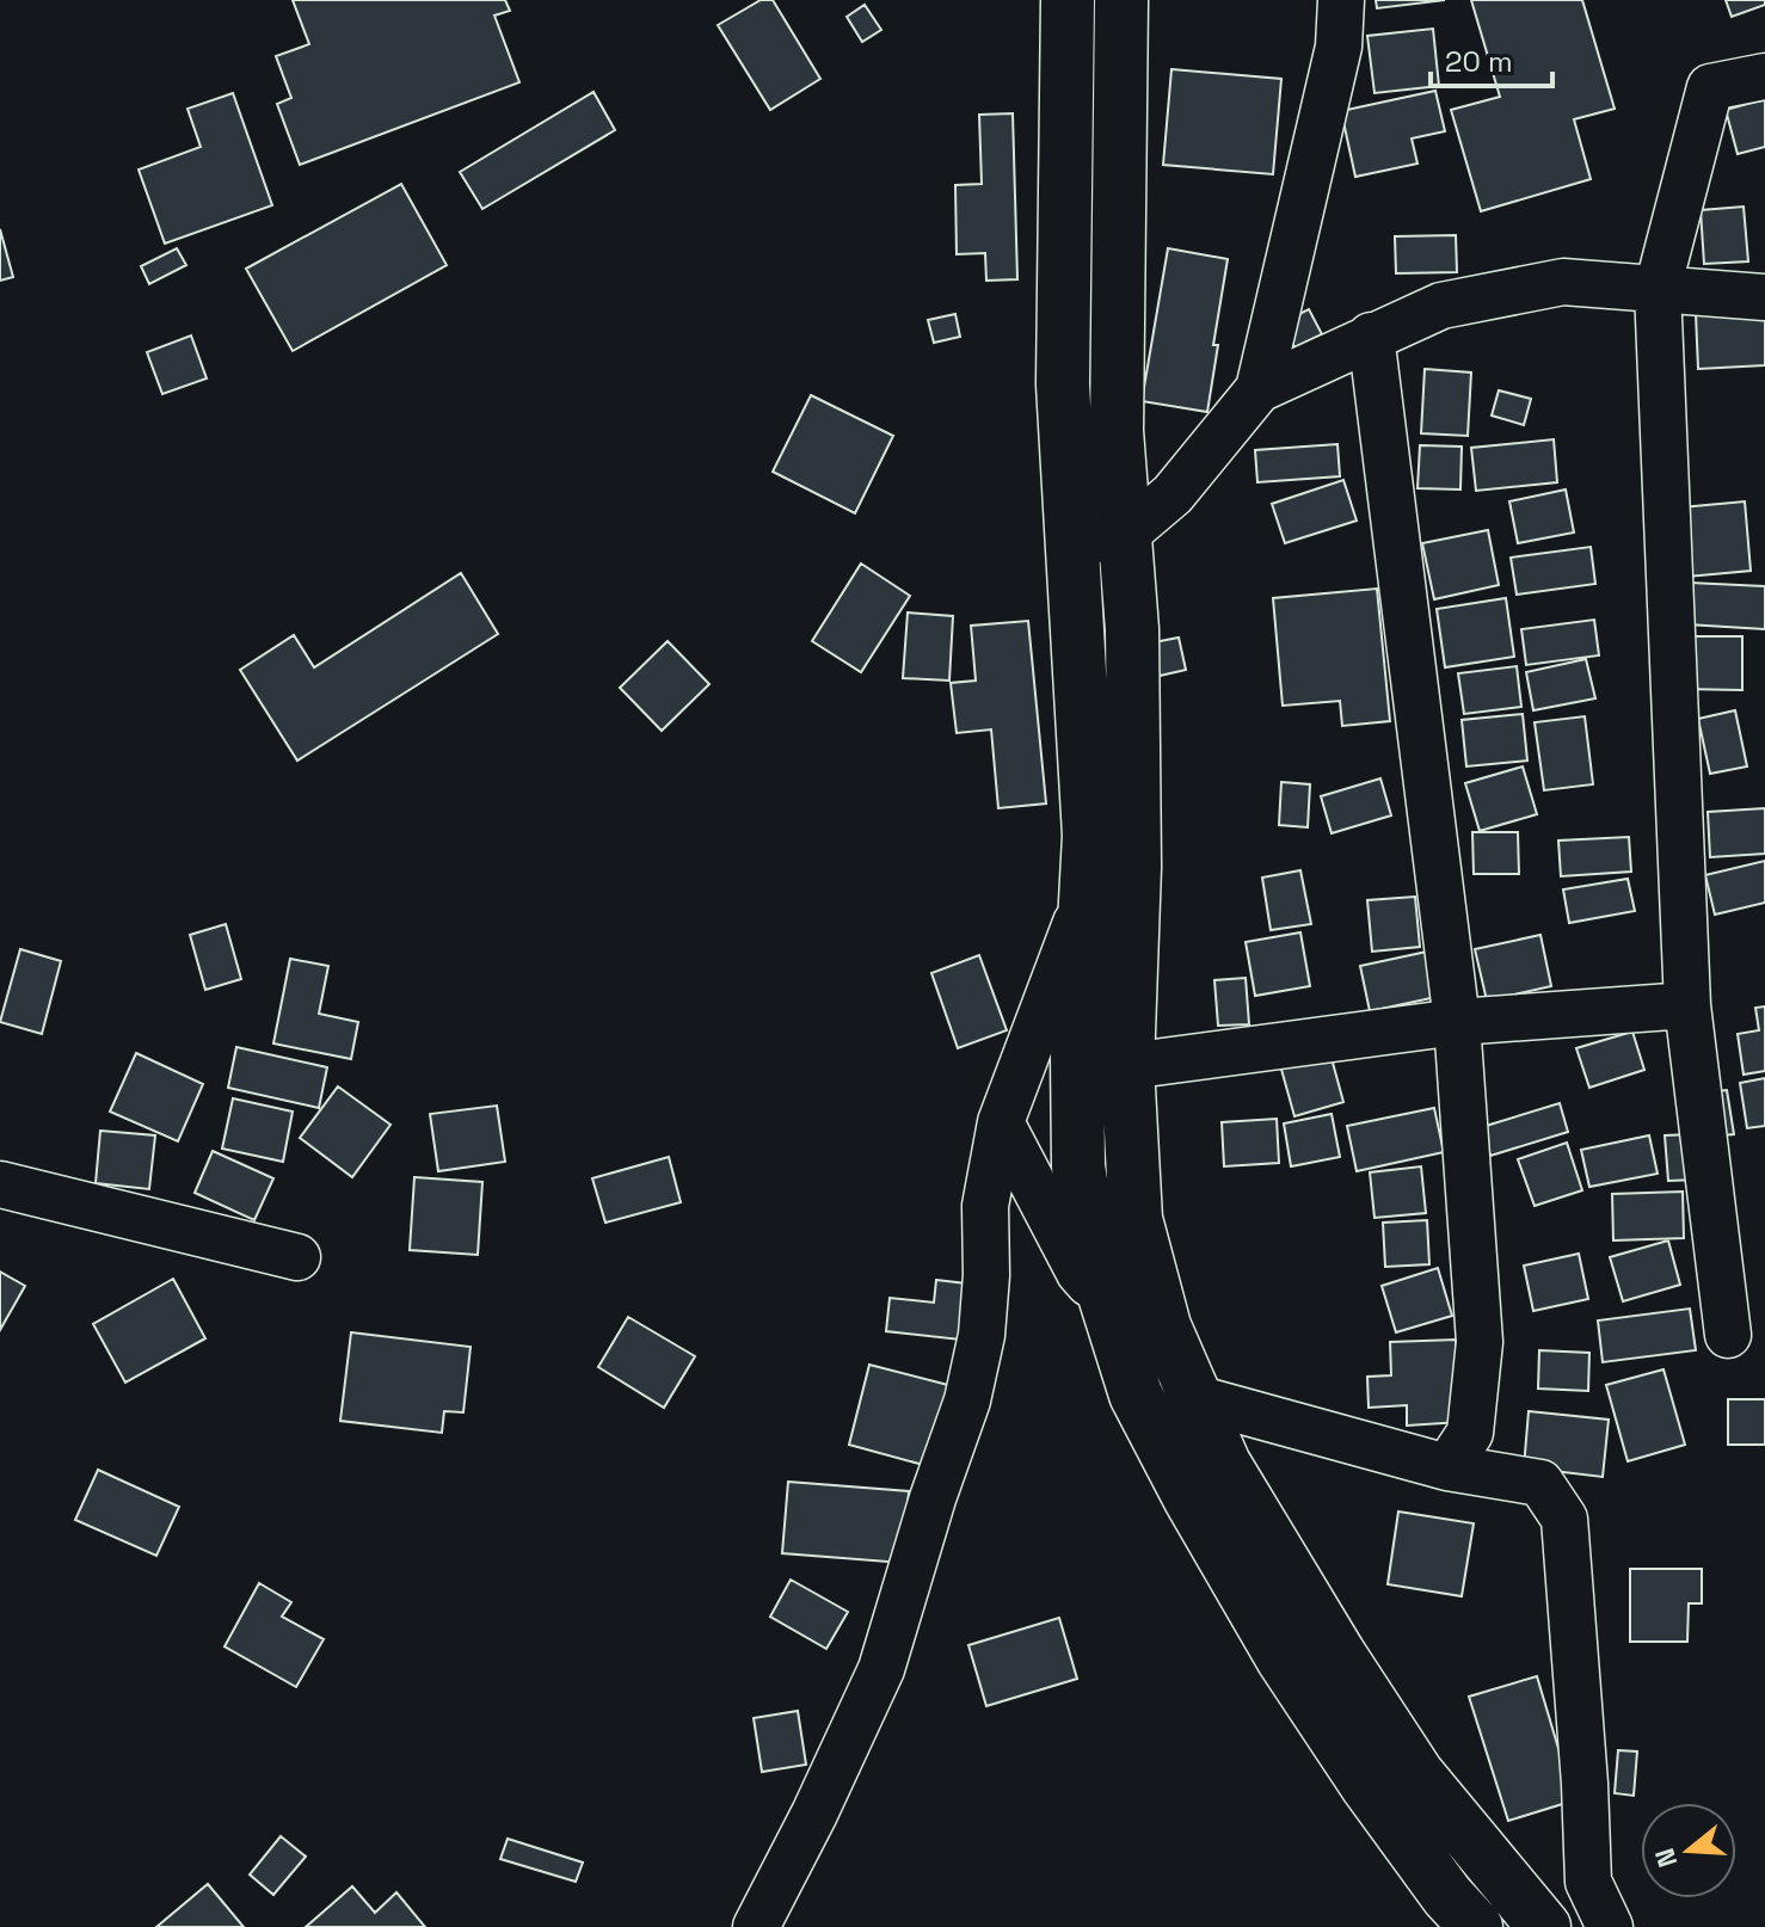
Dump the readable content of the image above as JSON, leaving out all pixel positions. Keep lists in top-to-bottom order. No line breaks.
{"scale_bar":"20 m","north":"left"}
